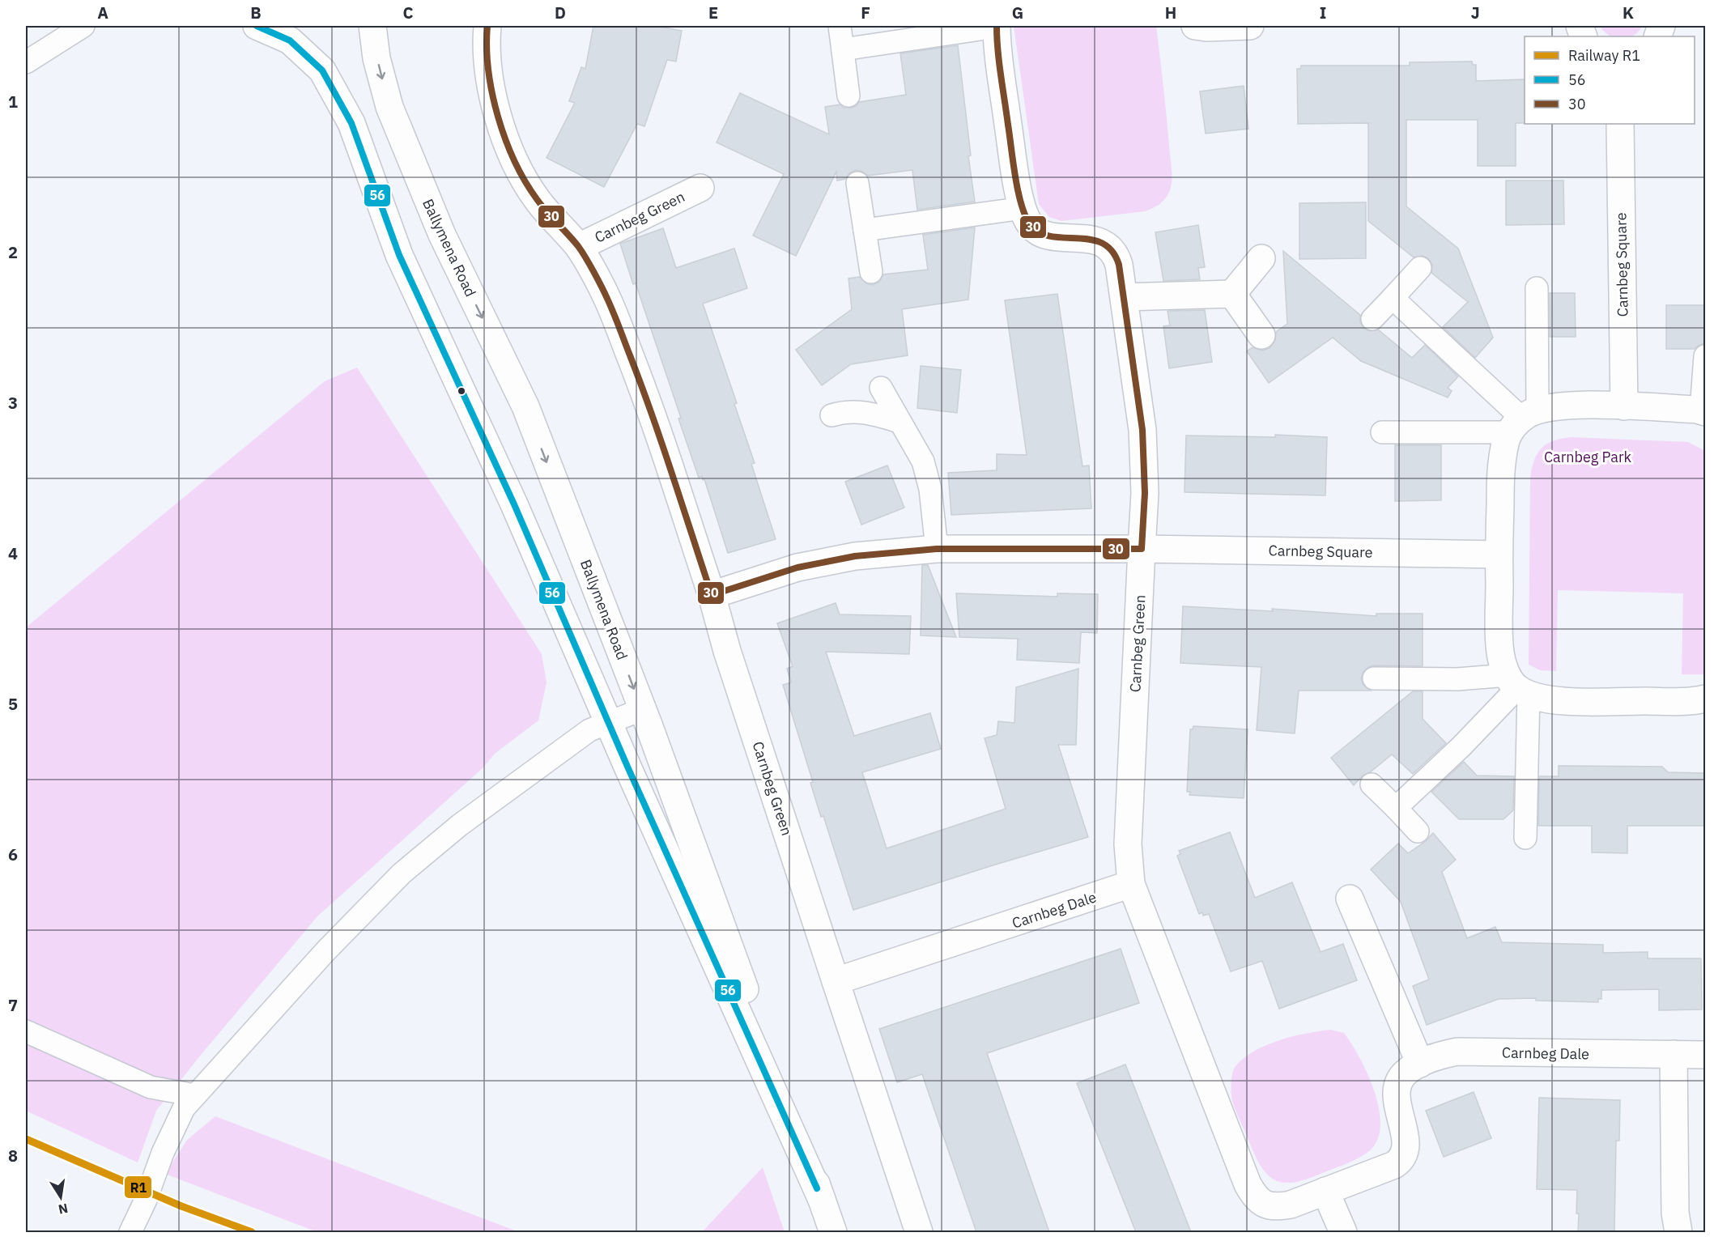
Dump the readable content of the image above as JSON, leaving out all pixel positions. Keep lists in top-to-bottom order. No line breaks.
{"streets":{"main road":["Carnbeg Green","Ballymena Road","Carnbeg Square","Carnbeg Dale"]},"crossings":[["Carnbeg Green","Carnbeg Square"],["Carnbeg Green","Carnbeg Dale"]],"parks":["Carnbeg Park"],"lines":["transit line 56","transit line 30","rail line R1"],"legend":["Railway R1","56","30"],"north":"bottom","grid":{"columns":["A","B","C","D","E","F","G","H","I","J","K"],"rows":["1","2","3","4","5","6","7","8"]}}
